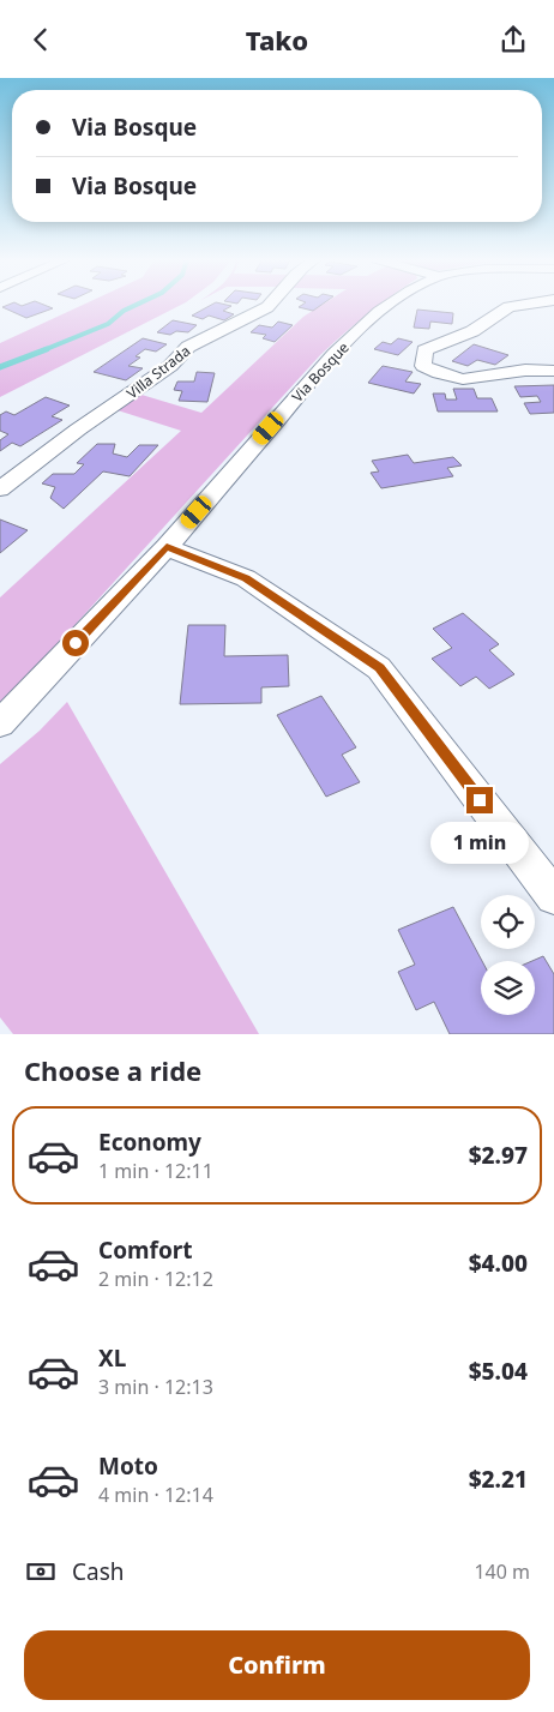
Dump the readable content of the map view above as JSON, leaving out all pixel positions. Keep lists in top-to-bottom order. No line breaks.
{"streets":{"street":["Villa Strada","Via Bosque"]},"page":{"header":"Tako","banner":["Via Bosque","Via Bosque"],"bubble":"1 min","heading":"Choose a ride","list":[{"name":"Economy","note":"1 min · 12:11","value":"$2.97"},{"name":"Comfort","note":"2 min · 12:12","value":"$4.00"},{"name":"XL","note":"3 min · 12:13","value":"$5.04"},{"name":"Moto","note":"4 min · 12:14","value":"$2.21"}],"pay":["Cash","140 m"],"buttons":"Confirm"}}
